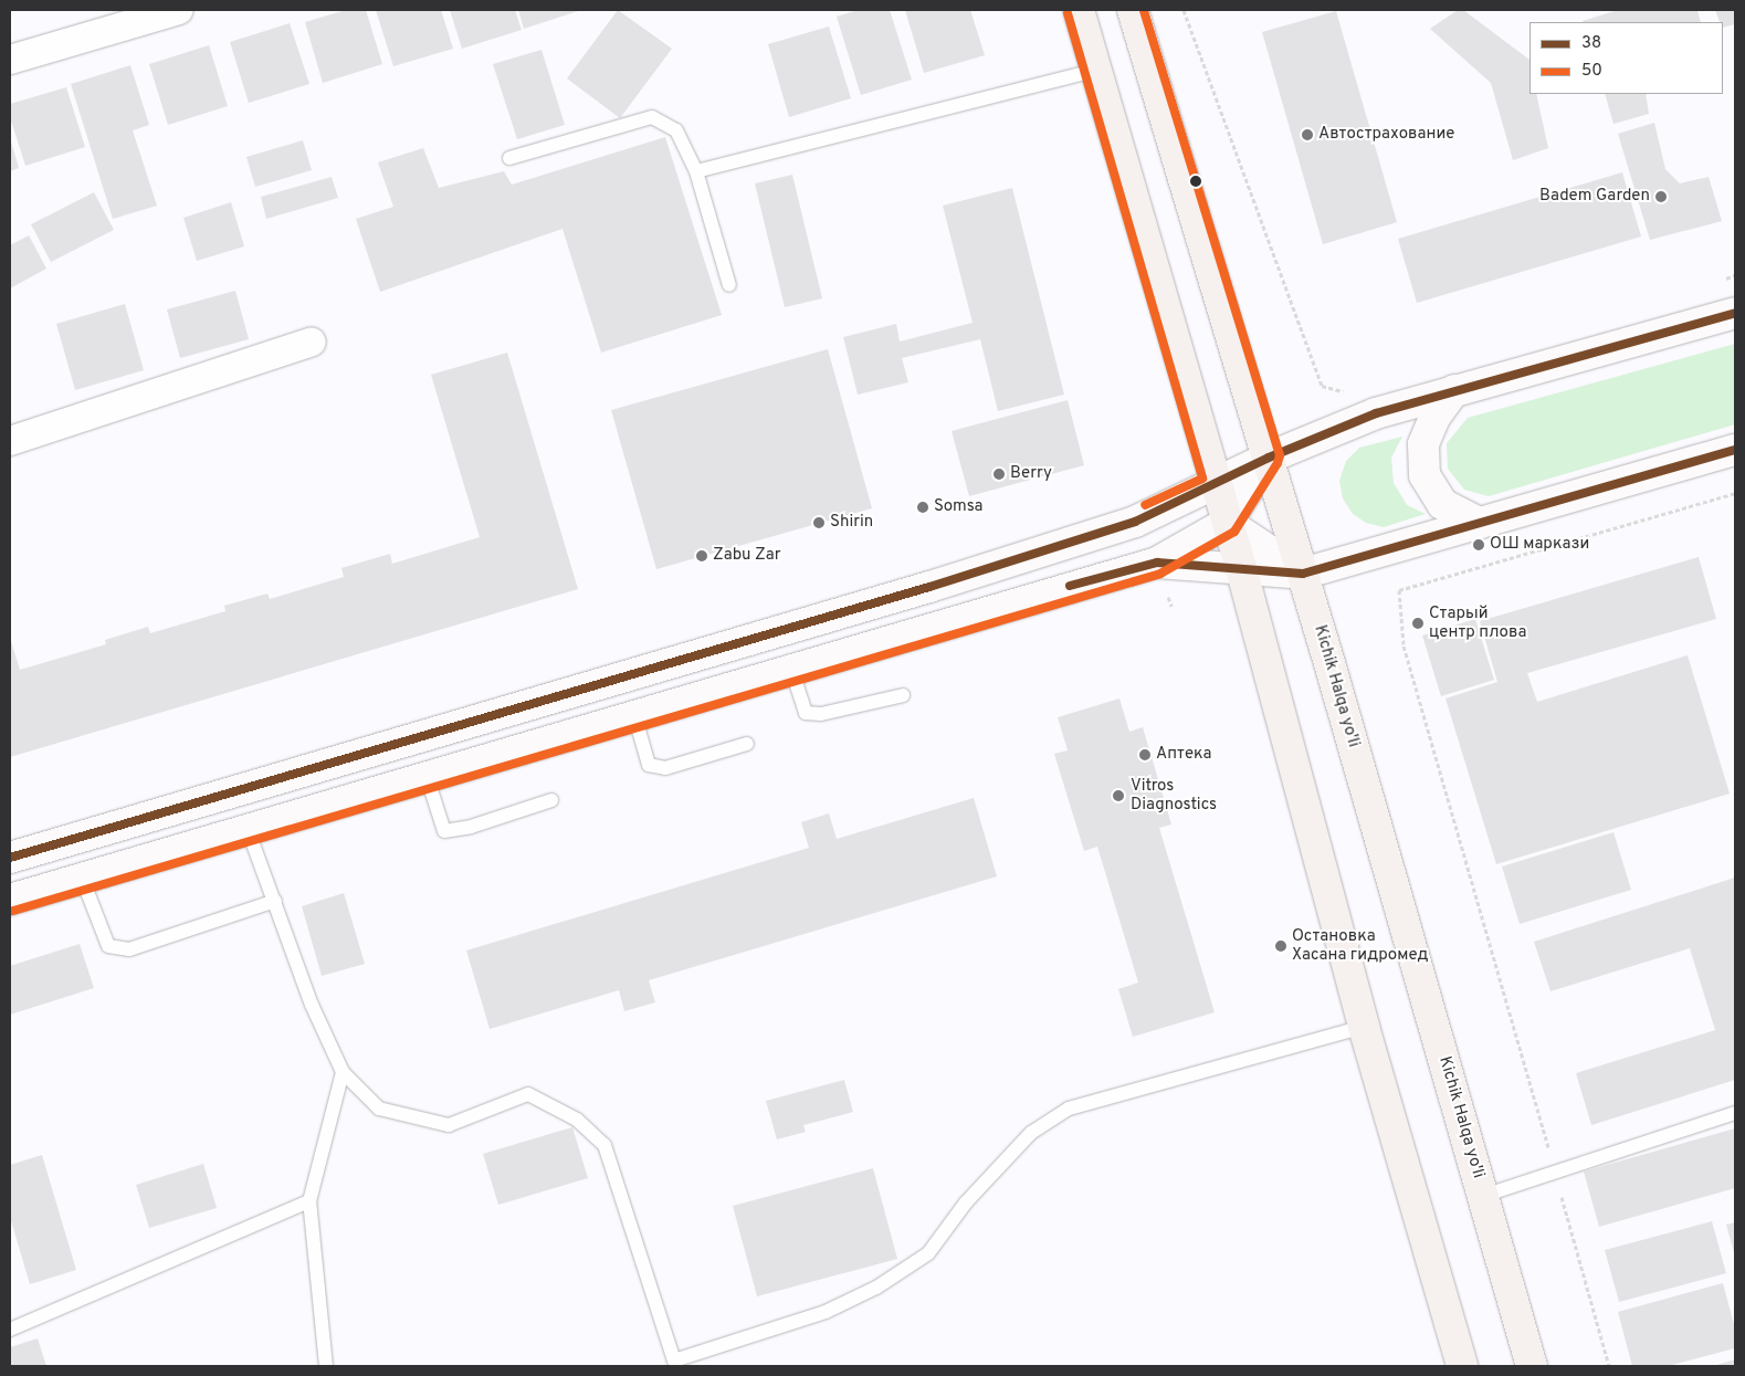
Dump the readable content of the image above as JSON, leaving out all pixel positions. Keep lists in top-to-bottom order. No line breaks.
{"streets":{"highway":["Kichik Halqa yo'li"]},"places":["Автострахование","Badem Garden","Berry","Somsa","Shirin","ОШ маркази","Zabu Zar","Старый центр плова","Аптека","Vitros Diagnostics","Остановка Хасана гидромед"],"lines":["transit line 50","transit line 38"],"legend":["38","50"]}
